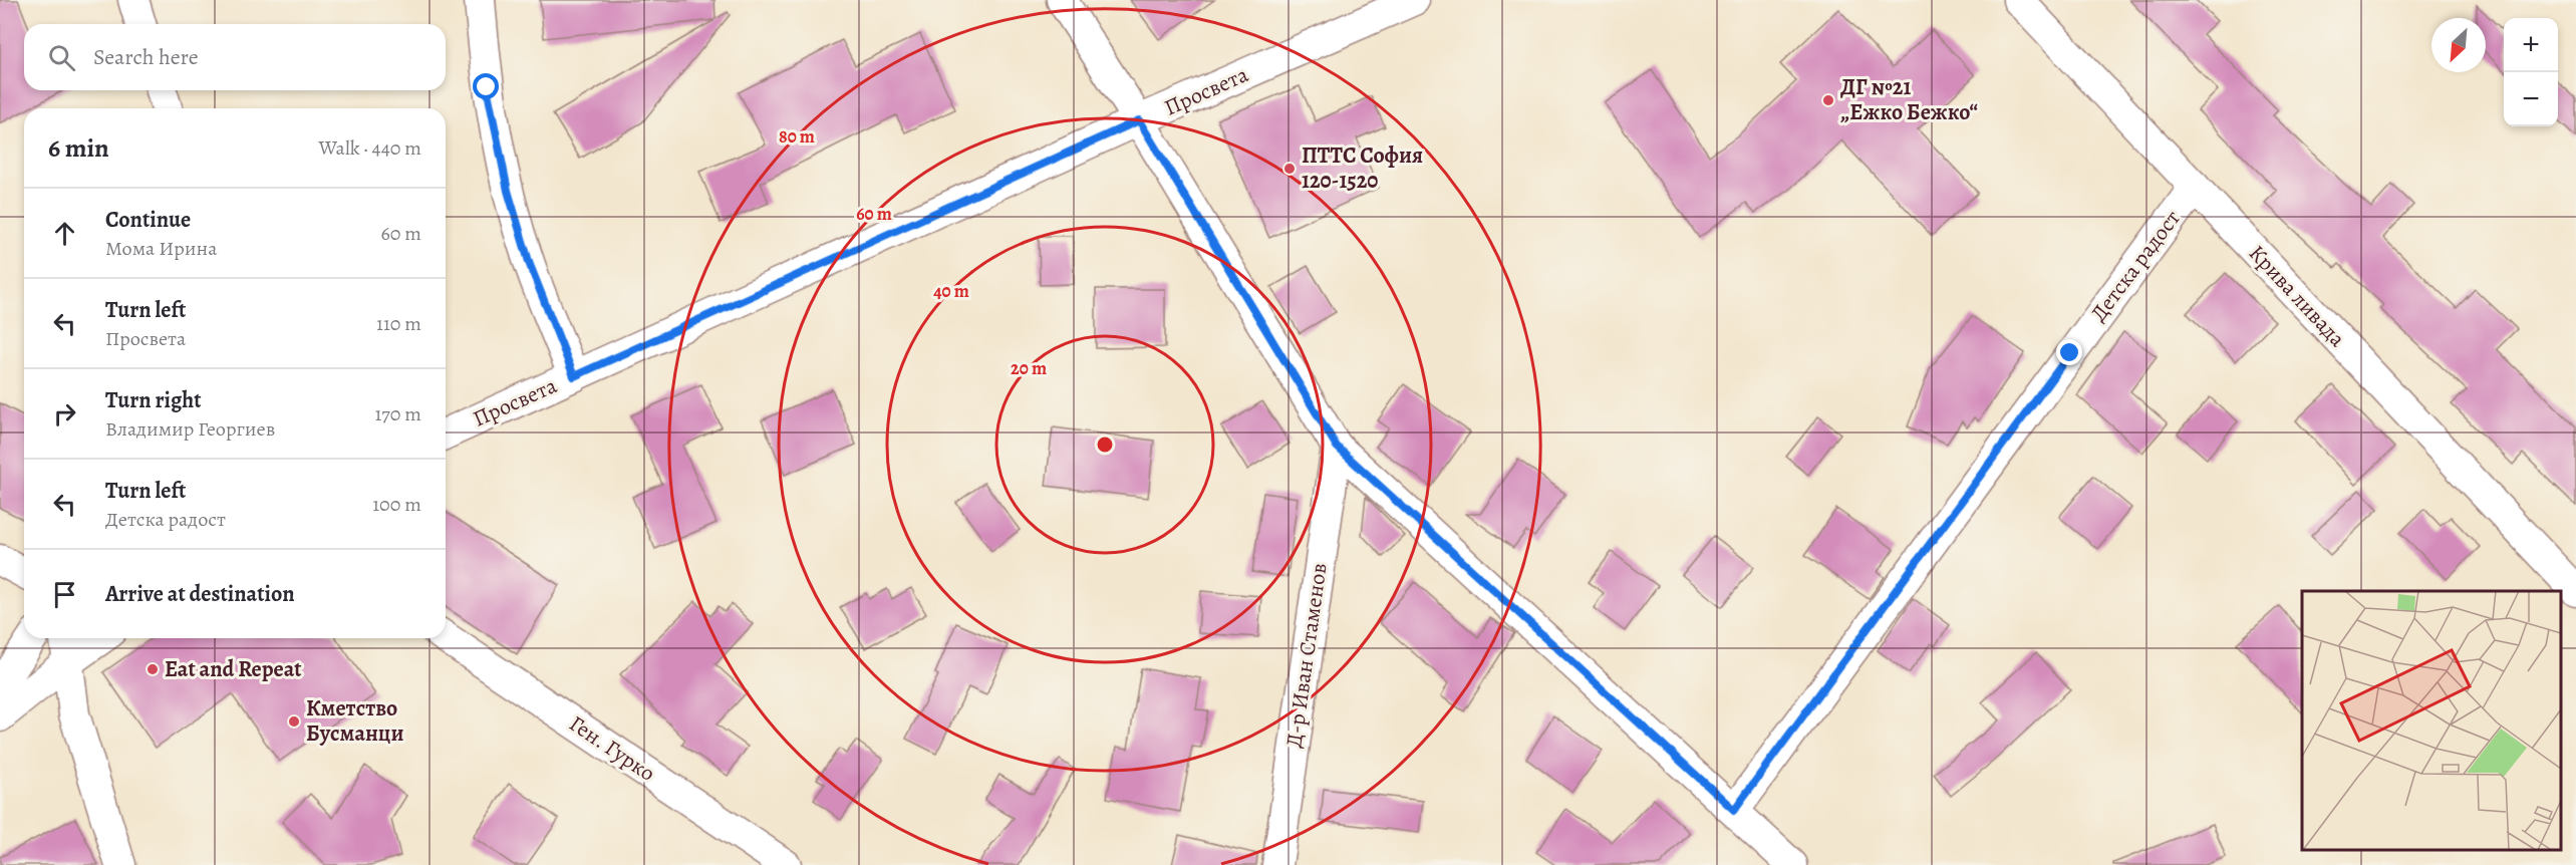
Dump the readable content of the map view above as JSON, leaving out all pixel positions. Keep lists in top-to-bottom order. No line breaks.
{"streets":{"street":["Просвета","Детска радост","Крива ливада","Д-р Иван Стаменов","Ген. Гурко"]},"crossings":[["Детска радост","Крива ливада"]],"places":["ДГ №21 „Ежко Бежко“","ПТТС София 120-1520","Eat and Repeat","Кметство Бусманци"],"north":"bottom left","page":{"map_buttons":["+","−"],"search":"Search here","heading":["6 min","Walk · 440 m"],"list":[["Continue","Мома Ирина","60 m"],["Turn left","Просвета","110 m"],["Turn right","Владимир Георгиев","170 m"],["Turn left","Детска радост","100 m"],"Arrive at destination"]},"rings":["80 m","60 m","40 m","20 m"]}
